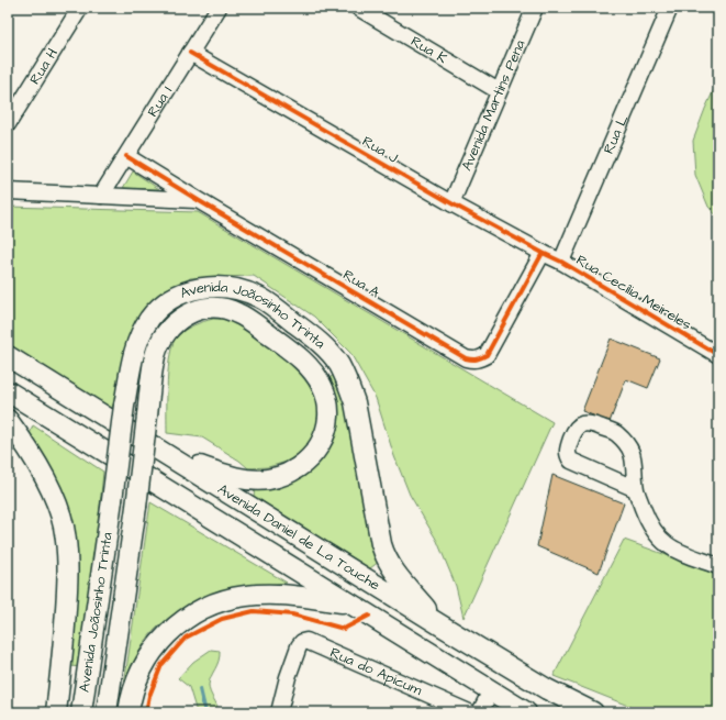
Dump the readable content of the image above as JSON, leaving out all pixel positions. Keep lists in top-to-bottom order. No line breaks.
{"streets":{"main road":["Avenida Joãosinho Trinta","Avenida Daniel de La Touche"],"street":["Rua K","Rua H","Rua I","Avenida Martins Pena","Rua L","Rua J","Rua A","Rua Cecília Meireles","Rua do Apicum"]},"crossings":[["Rua K","Avenida Martins Pena"],["Rua I","Rua J"],["Rua I","Rua A"],["Avenida Martins Pena","Rua J"],["Rua L","Rua J"],["Rua L","Rua Cecília Meireles"],["Rua J","Rua A"],["Rua J","Rua Cecília Meireles"],["Avenida Joãosinho Trinta","Avenida Daniel de La Touche"]]}
